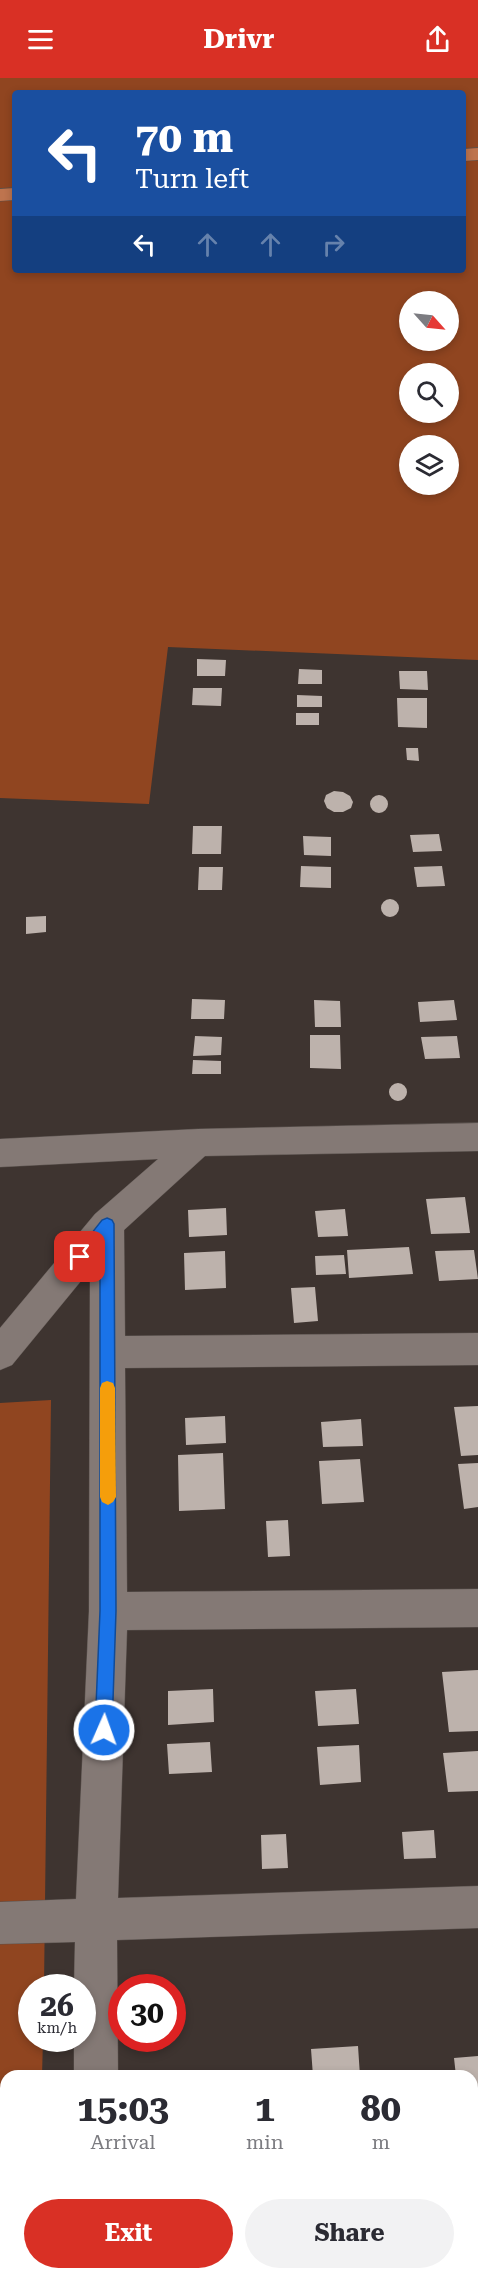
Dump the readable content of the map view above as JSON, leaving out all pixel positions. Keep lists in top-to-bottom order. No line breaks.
{"north":"bottom right","page":{"header":"Drivr","turn":["70 m","Turn left"],"speed":"26 km/h","limit":"30","eta":["15:03","Arrival","1","min","80","m"],"buttons":["Exit","Share"]}}
